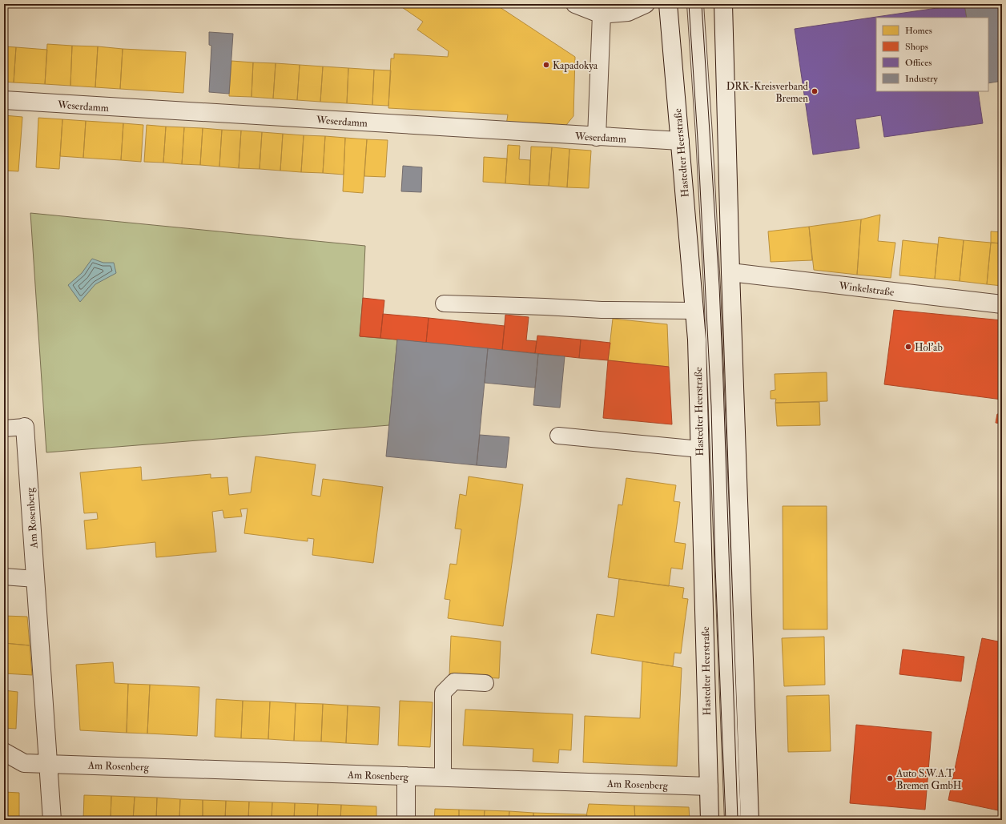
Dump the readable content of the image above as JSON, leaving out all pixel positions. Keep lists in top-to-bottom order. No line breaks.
{"streets":{"street":["Weserdamm","Hastedter Heerstraße","Winkelstraße","Am Rosenberg"]},"crossings":[["Weserdamm","Hastedter Heerstraße"],["Hastedter Heerstraße","Am Rosenberg"]],"places":["Kapadokya","DRK-Kreisverband Bremen","Hol'ab","Auto S.W.A.T Bremen GmbH"],"legend":["Homes","Shops","Offices","Industry"]}
